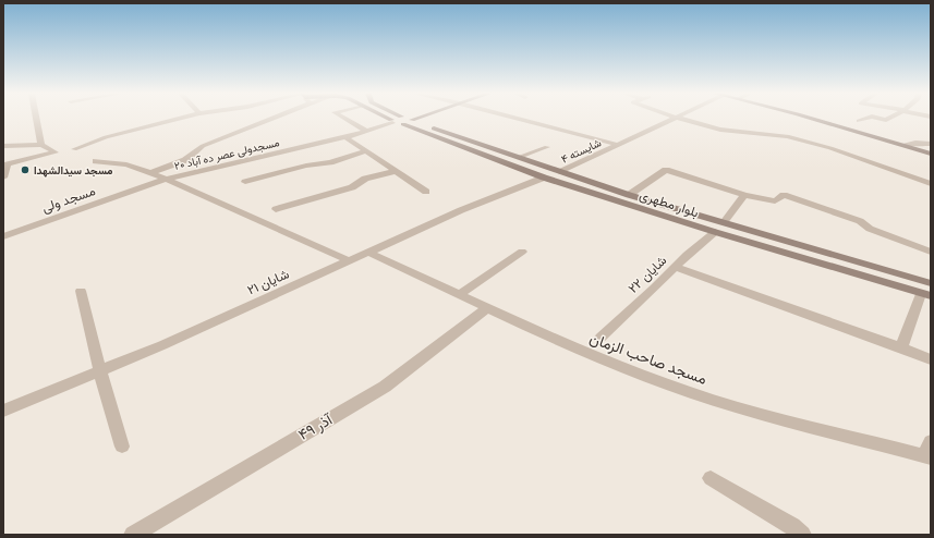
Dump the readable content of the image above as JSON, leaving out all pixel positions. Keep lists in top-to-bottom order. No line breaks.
{"streets":{"main road":["بلوار مطهری"],"street":["شایسته ۴","مسجدولی عصر ده آباد ۲۰","مسجد ولی","شایان ۲۲","شایان ۲۱","مسجد صاحب الزمان","آذر ۴۹"]},"crossings":[["شایسته ۴","بلوار مطهری"],["مسجدولی عصر ده آباد ۲۰","مسجد ولی"],["بلوار مطهری","شایان ۲۲"],["بلوار مطهری","شایان ۲۱"],["شایان ۲۱","مسجد صاحب الزمان"],["مسجد صاحب الزمان","آذر ۴۹"]],"places":["مسجد سیدالشهدا"]}
